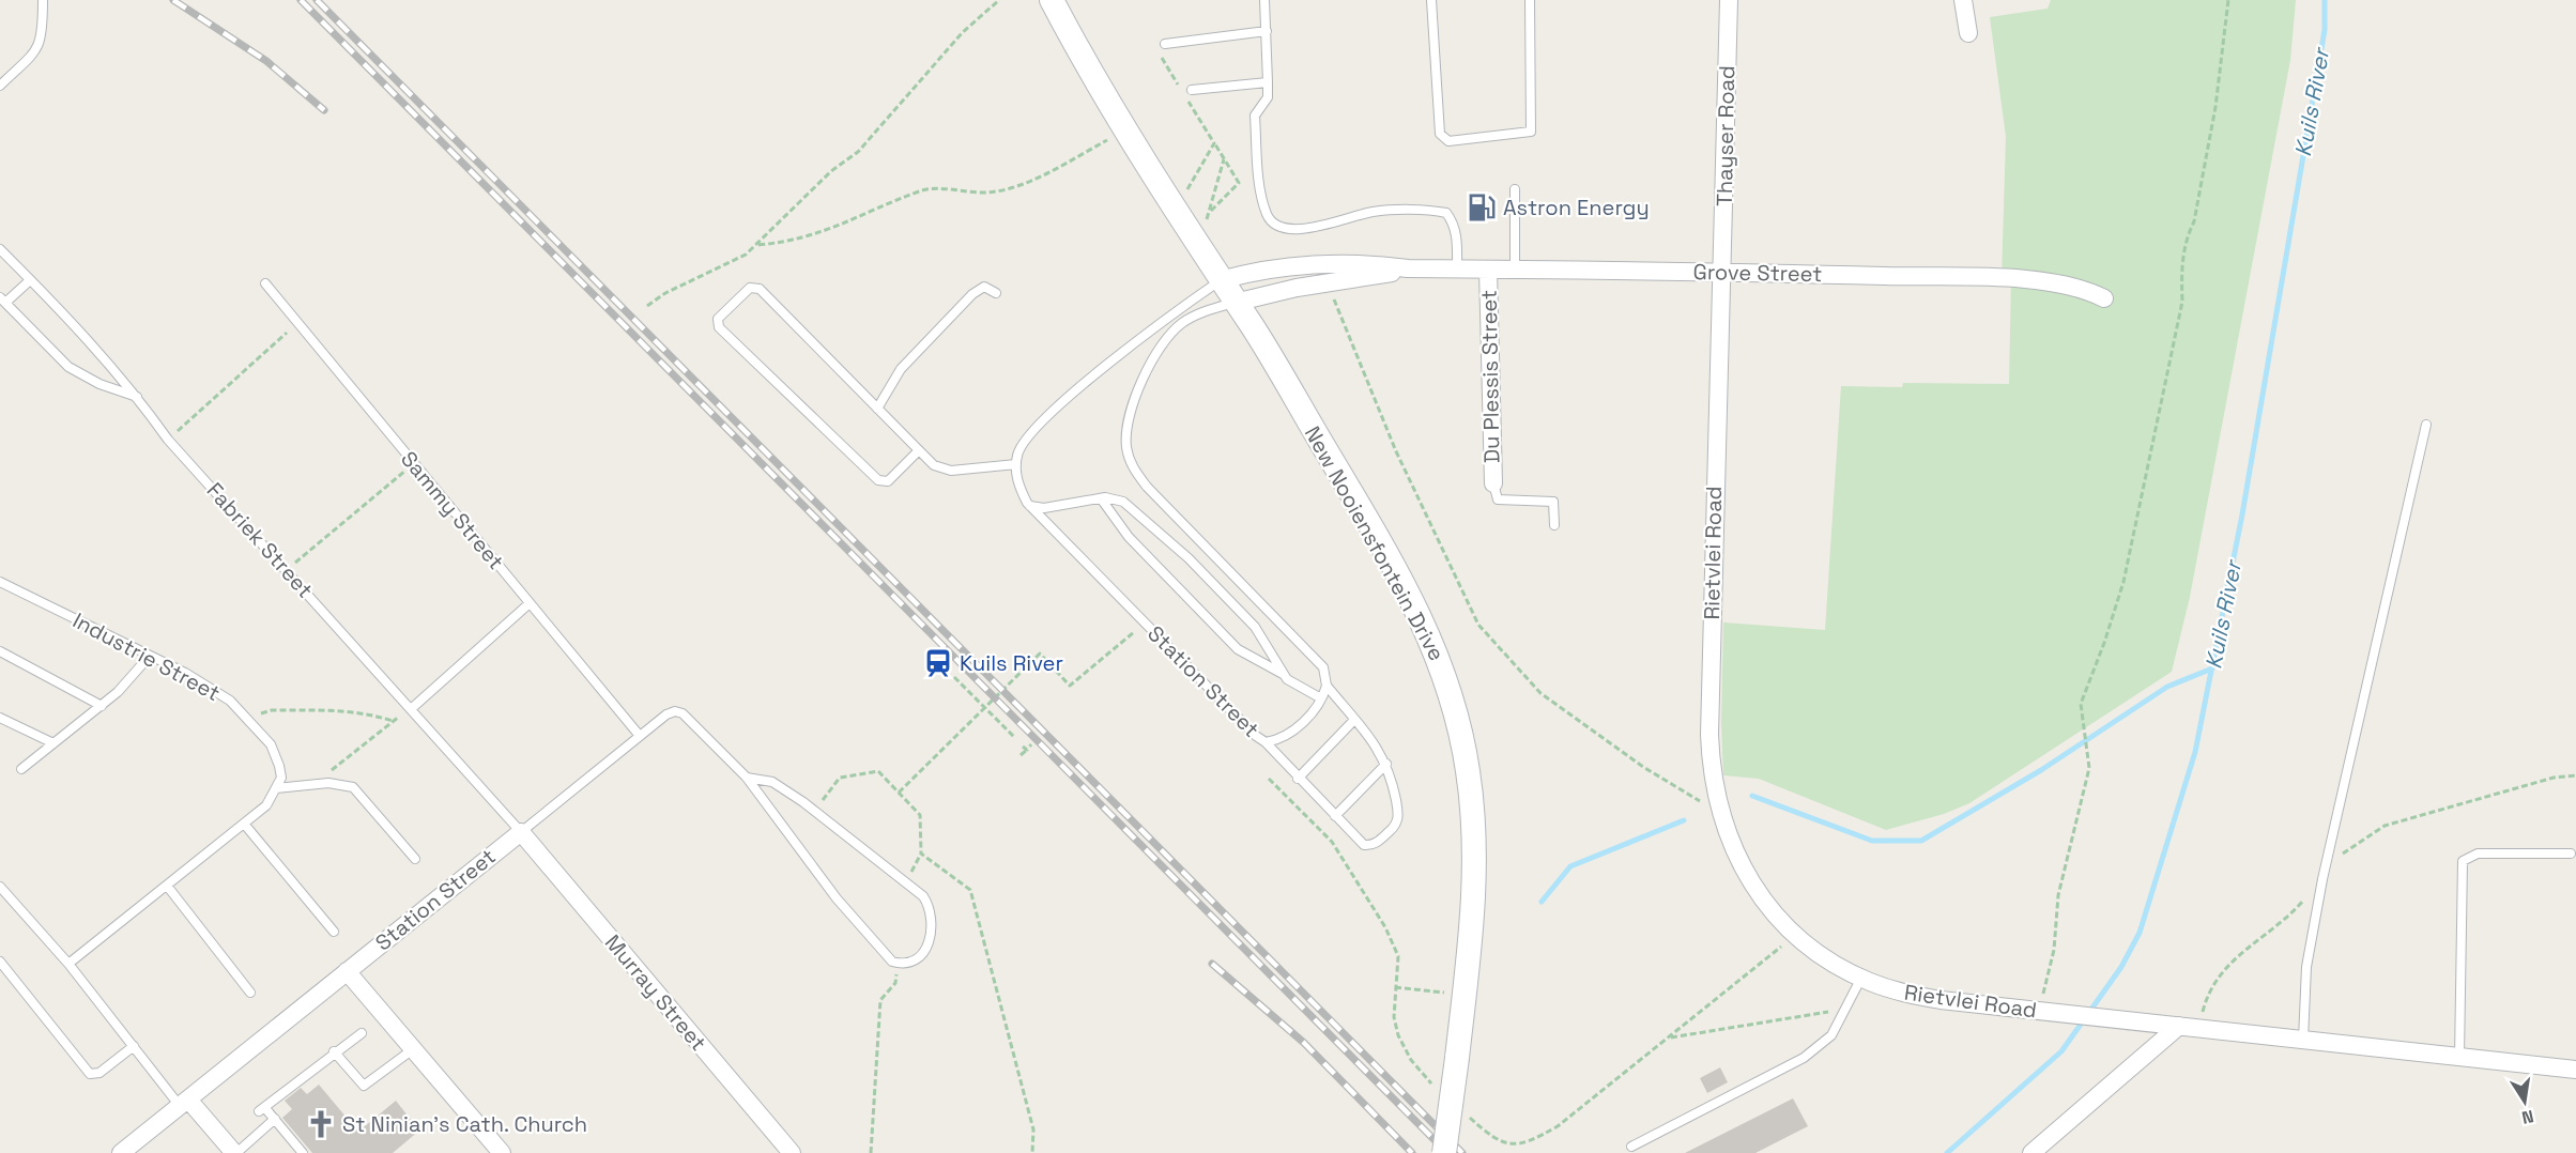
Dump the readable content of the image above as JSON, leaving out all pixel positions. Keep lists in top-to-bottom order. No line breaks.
{"streets":{"street":["Thayser Road","Grove Street","Du Plessis Street","New Nooiensfontein Drive","Rietvlei Road","Station Street","Murray Street"],"lane":["Sammy Street","Fabriek Street","Industrie Street"]},"crossings":[["Thayser Road","Grove Street"],["Thayser Road","Rietvlei Road"],["Grove Street","Du Plessis Street"],["Grove Street","New Nooiensfontein Drive"],["Grove Street","Rietvlei Road"],["Sammy Street","Station Street"],["Fabriek Street","Station Street"],["Fabriek Street","Murray Street"],["Station Street","Murray Street"]],"water":["Kuils River"],"places":{"fuel station":["Astron Energy"],"station":["Kuils River"],"church":["St Ninian's Cath. Church"]},"north":"bottom"}
